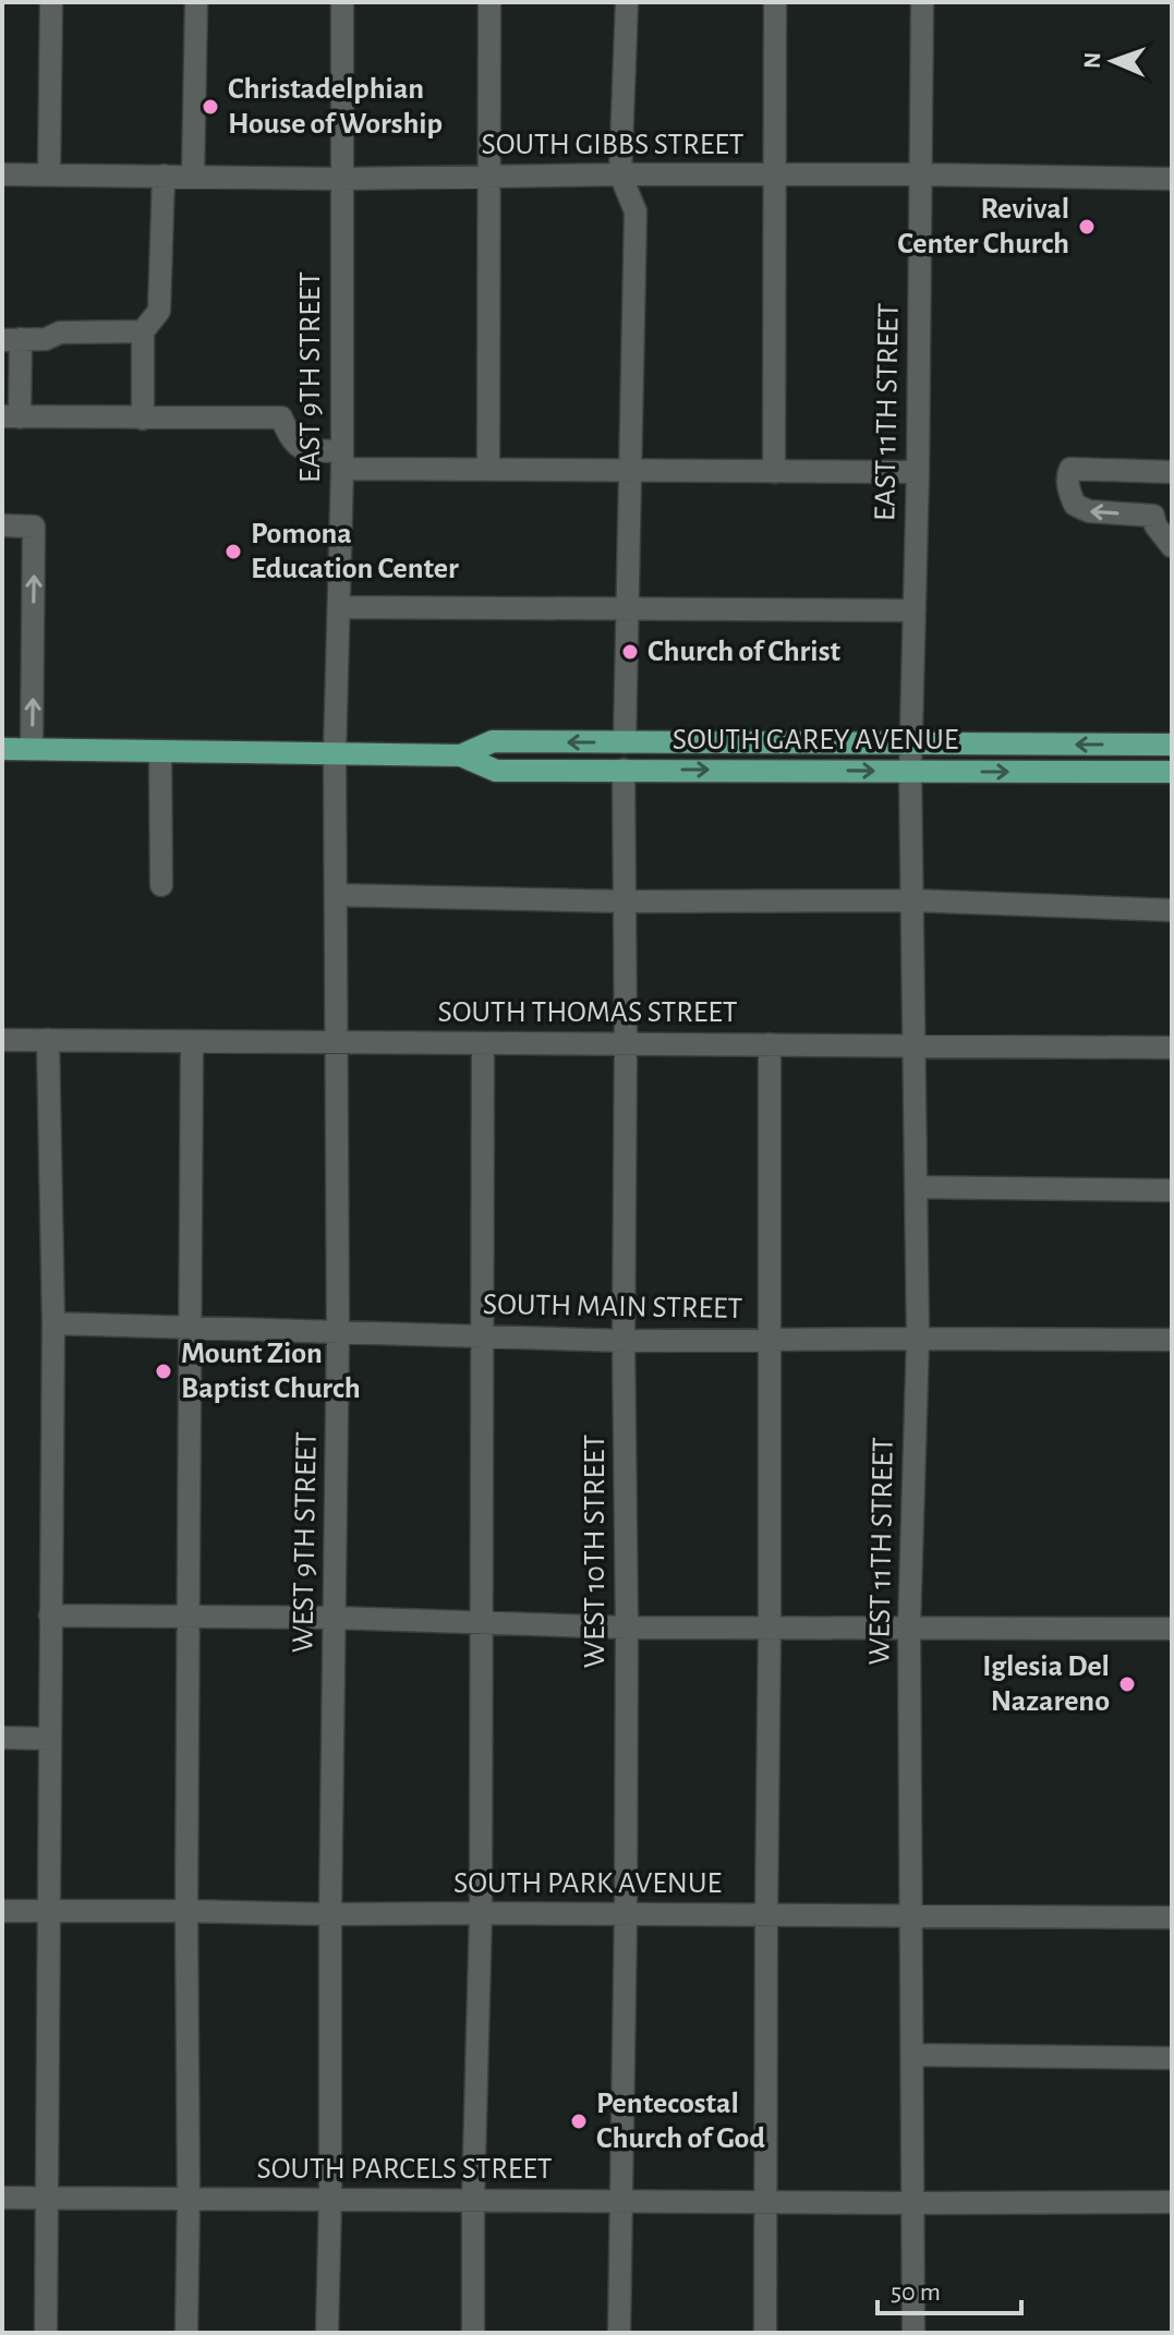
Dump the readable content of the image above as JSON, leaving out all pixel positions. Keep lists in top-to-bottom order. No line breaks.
{"streets":{"main road":["SOUTH GAREY AVENUE"],"street":["SOUTH GIBBS STREET","EAST 9TH STREET","EAST 11TH STREET","SOUTH THOMAS STREET","SOUTH MAIN STREET","WEST 9TH STREET","WEST 10TH STREET","WEST 11TH STREET","SOUTH PARK AVENUE","SOUTH PARCELS STREET"]},"crossings":[["SOUTH GIBBS STREET","EAST 9TH STREET"],["SOUTH GIBBS STREET","EAST 11TH STREET"],["EAST 9TH STREET","SOUTH GAREY AVENUE"],["EAST 9TH STREET","WEST 9TH STREET"],["EAST 11TH STREET","SOUTH GAREY AVENUE"],["EAST 11TH STREET","WEST 11TH STREET"],["SOUTH GAREY AVENUE","WEST 9TH STREET"],["SOUTH GAREY AVENUE","WEST 10TH STREET"],["SOUTH GAREY AVENUE","WEST 11TH STREET"],["SOUTH THOMAS STREET","WEST 9TH STREET"],["SOUTH THOMAS STREET","WEST 10TH STREET"],["SOUTH THOMAS STREET","WEST 11TH STREET"],["SOUTH MAIN STREET","WEST 9TH STREET"],["SOUTH MAIN STREET","WEST 10TH STREET"],["SOUTH MAIN STREET","WEST 11TH STREET"],["WEST 9TH STREET","SOUTH PARK AVENUE"],["WEST 9TH STREET","SOUTH PARCELS STREET"],["WEST 10TH STREET","SOUTH PARK AVENUE"],["WEST 10TH STREET","SOUTH PARCELS STREET"],["WEST 11TH STREET","SOUTH PARK AVENUE"],["WEST 11TH STREET","SOUTH PARCELS STREET"]],"places":["Christadelphian House of Worship","Revival Center Church","Pomona Education Center","Church of Christ","Mount Zion Baptist Church","Iglesia Del Nazareno","Pentecostal Church of God"],"scale_bar":"50 m","north":"left"}
